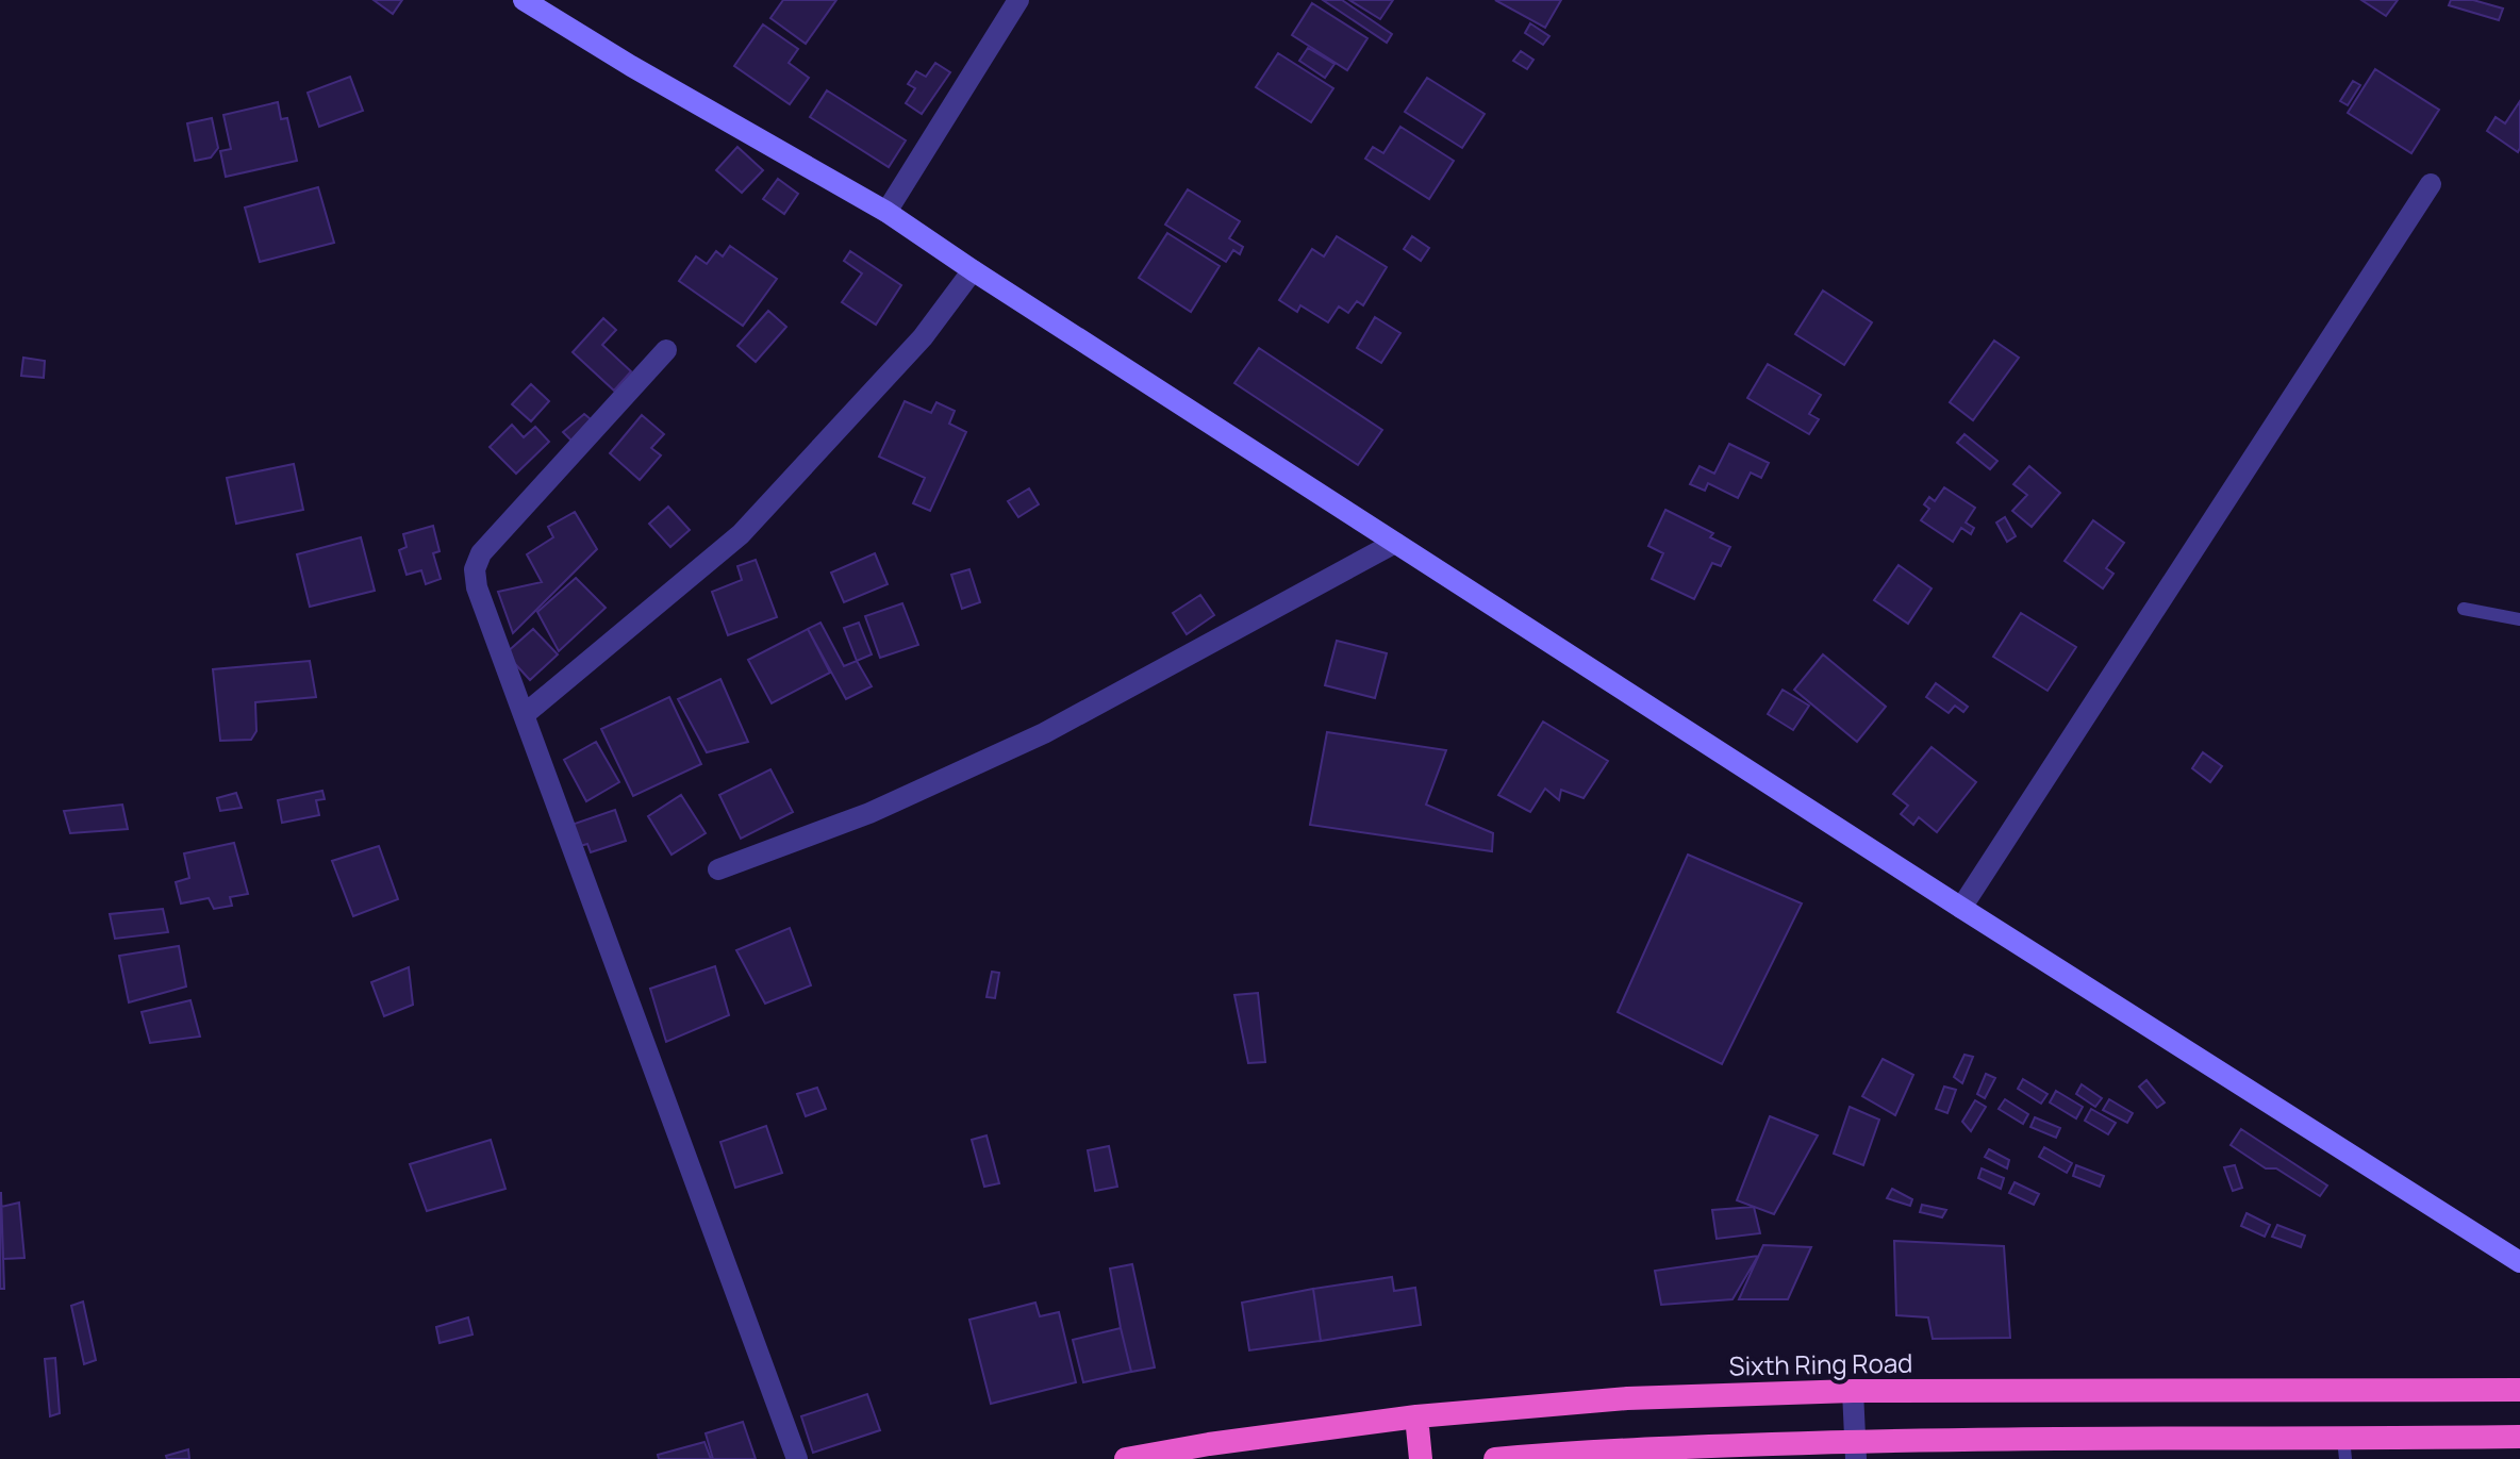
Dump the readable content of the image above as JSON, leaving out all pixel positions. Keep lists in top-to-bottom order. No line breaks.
{"streets":{"highway":["Sixth Ring Road"]}}
